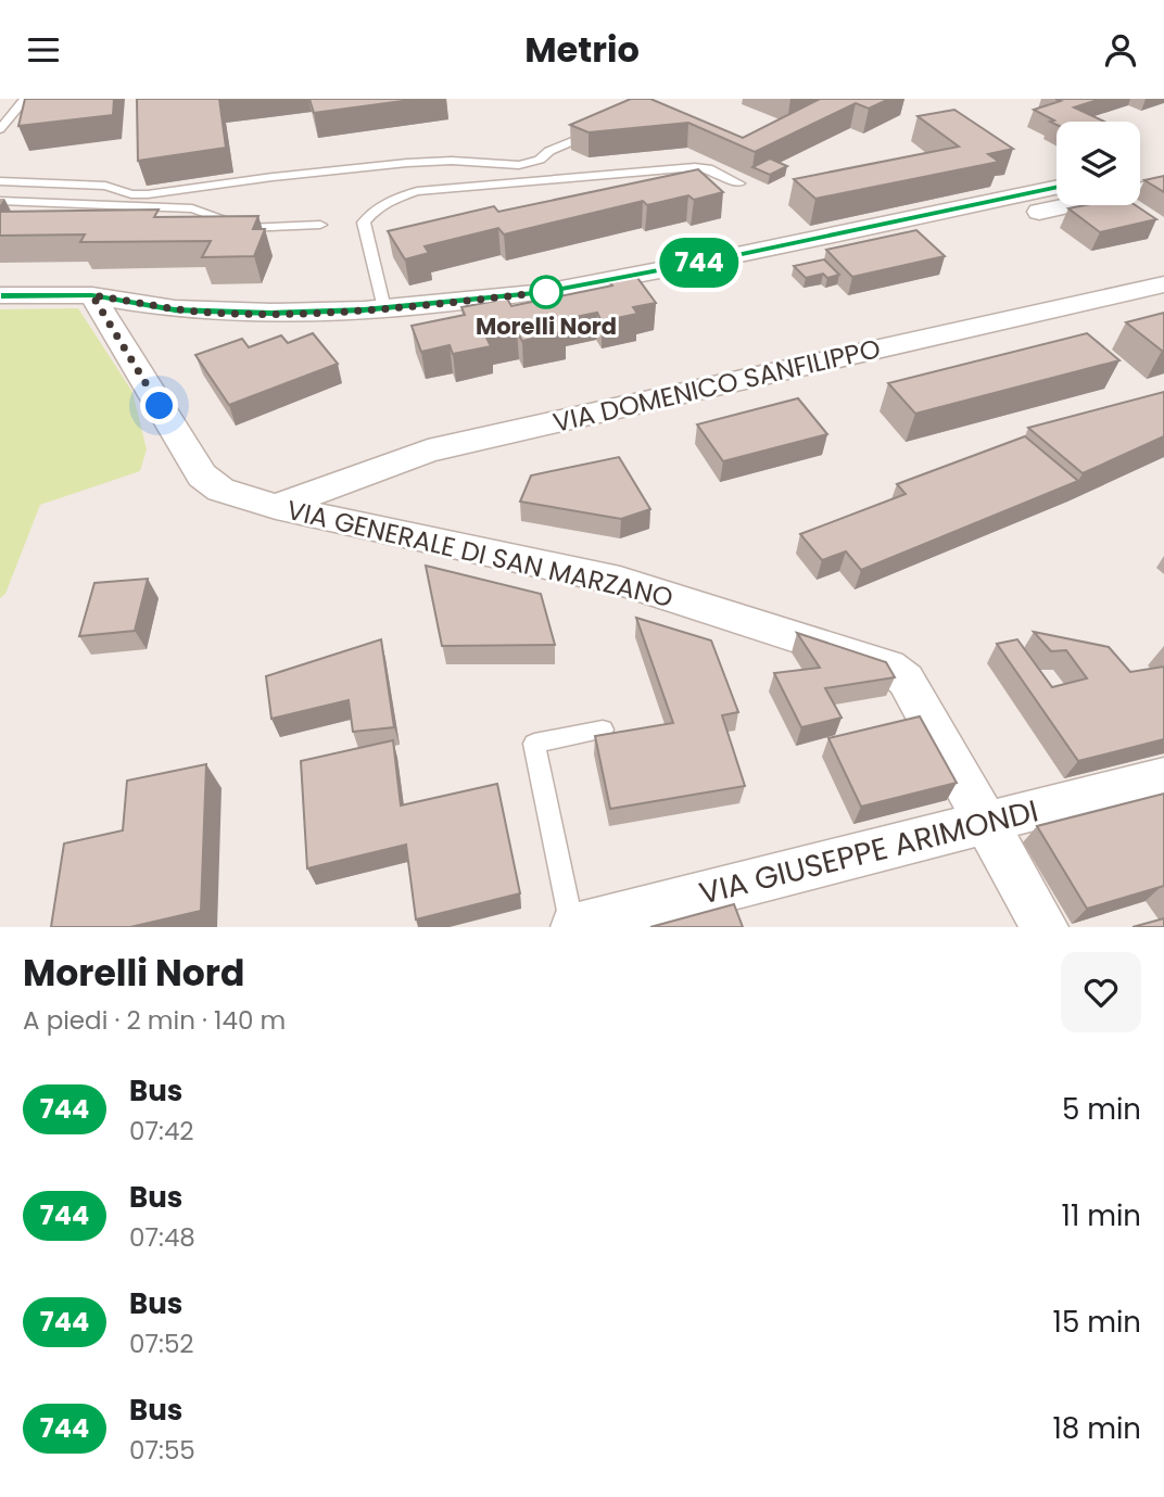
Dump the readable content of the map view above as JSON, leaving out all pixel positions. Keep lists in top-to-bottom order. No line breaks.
{"streets":{"street":["VIA DOMENICO SANFILIPPO","VIA GENERALE DI SAN MARZANO","VIA GIUSEPPE ARIMONDI"]},"crossings":[["VIA DOMENICO SANFILIPPO","VIA GENERALE DI SAN MARZANO"],["VIA GENERALE DI SAN MARZANO","VIA GIUSEPPE ARIMONDI"]],"places":["Morelli Nord"],"lines":["bus line 744"],"page":{"header":"Metrio","on_map":"744","heading":["Morelli Nord","A piedi · 2 min · 140 m"],"list":[{"mark":"744","name":"Bus","note":"07:42","value":"5 min"},{"mark":"744","name":"Bus","note":"07:48","value":"11 min"},{"mark":"744","name":"Bus","note":"07:52","value":"15 min"},{"mark":"744","name":"Bus","note":"07:55","value":"18 min"}]}}
